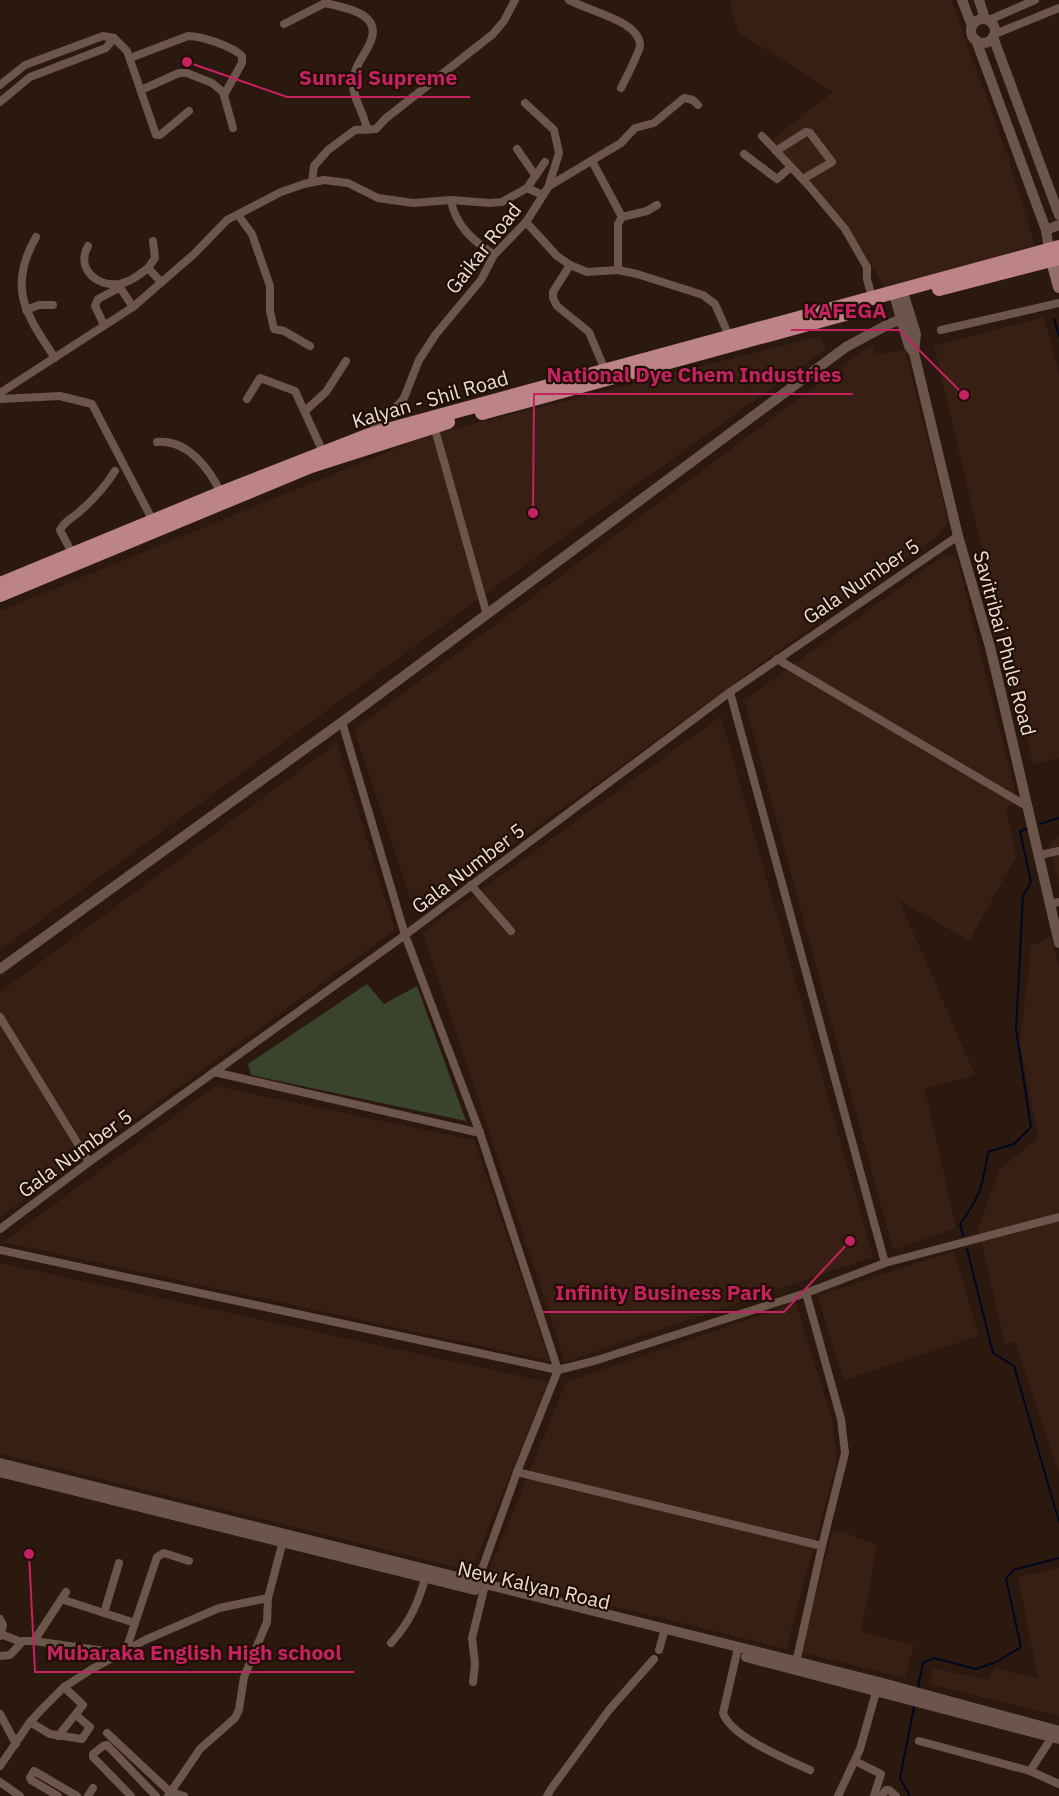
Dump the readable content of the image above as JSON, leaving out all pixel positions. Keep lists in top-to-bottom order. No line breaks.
{"streets":{"main road":["Kalyan - Shil Road"],"street":["Gaikar Road","Gala Number 5","Savitribai Phule Road","New Kalyan Road"]},"crossings":[["Gaikar Road","Kalyan - Shil Road"],["Kalyan - Shil Road","Savitribai Phule Road"],["Gala Number 5","Savitribai Phule Road"]],"places":["Sunraj Supreme","KAFEGA","National Dye Chem Industries","Infinity Business Park","Mubaraka English High school"]}
